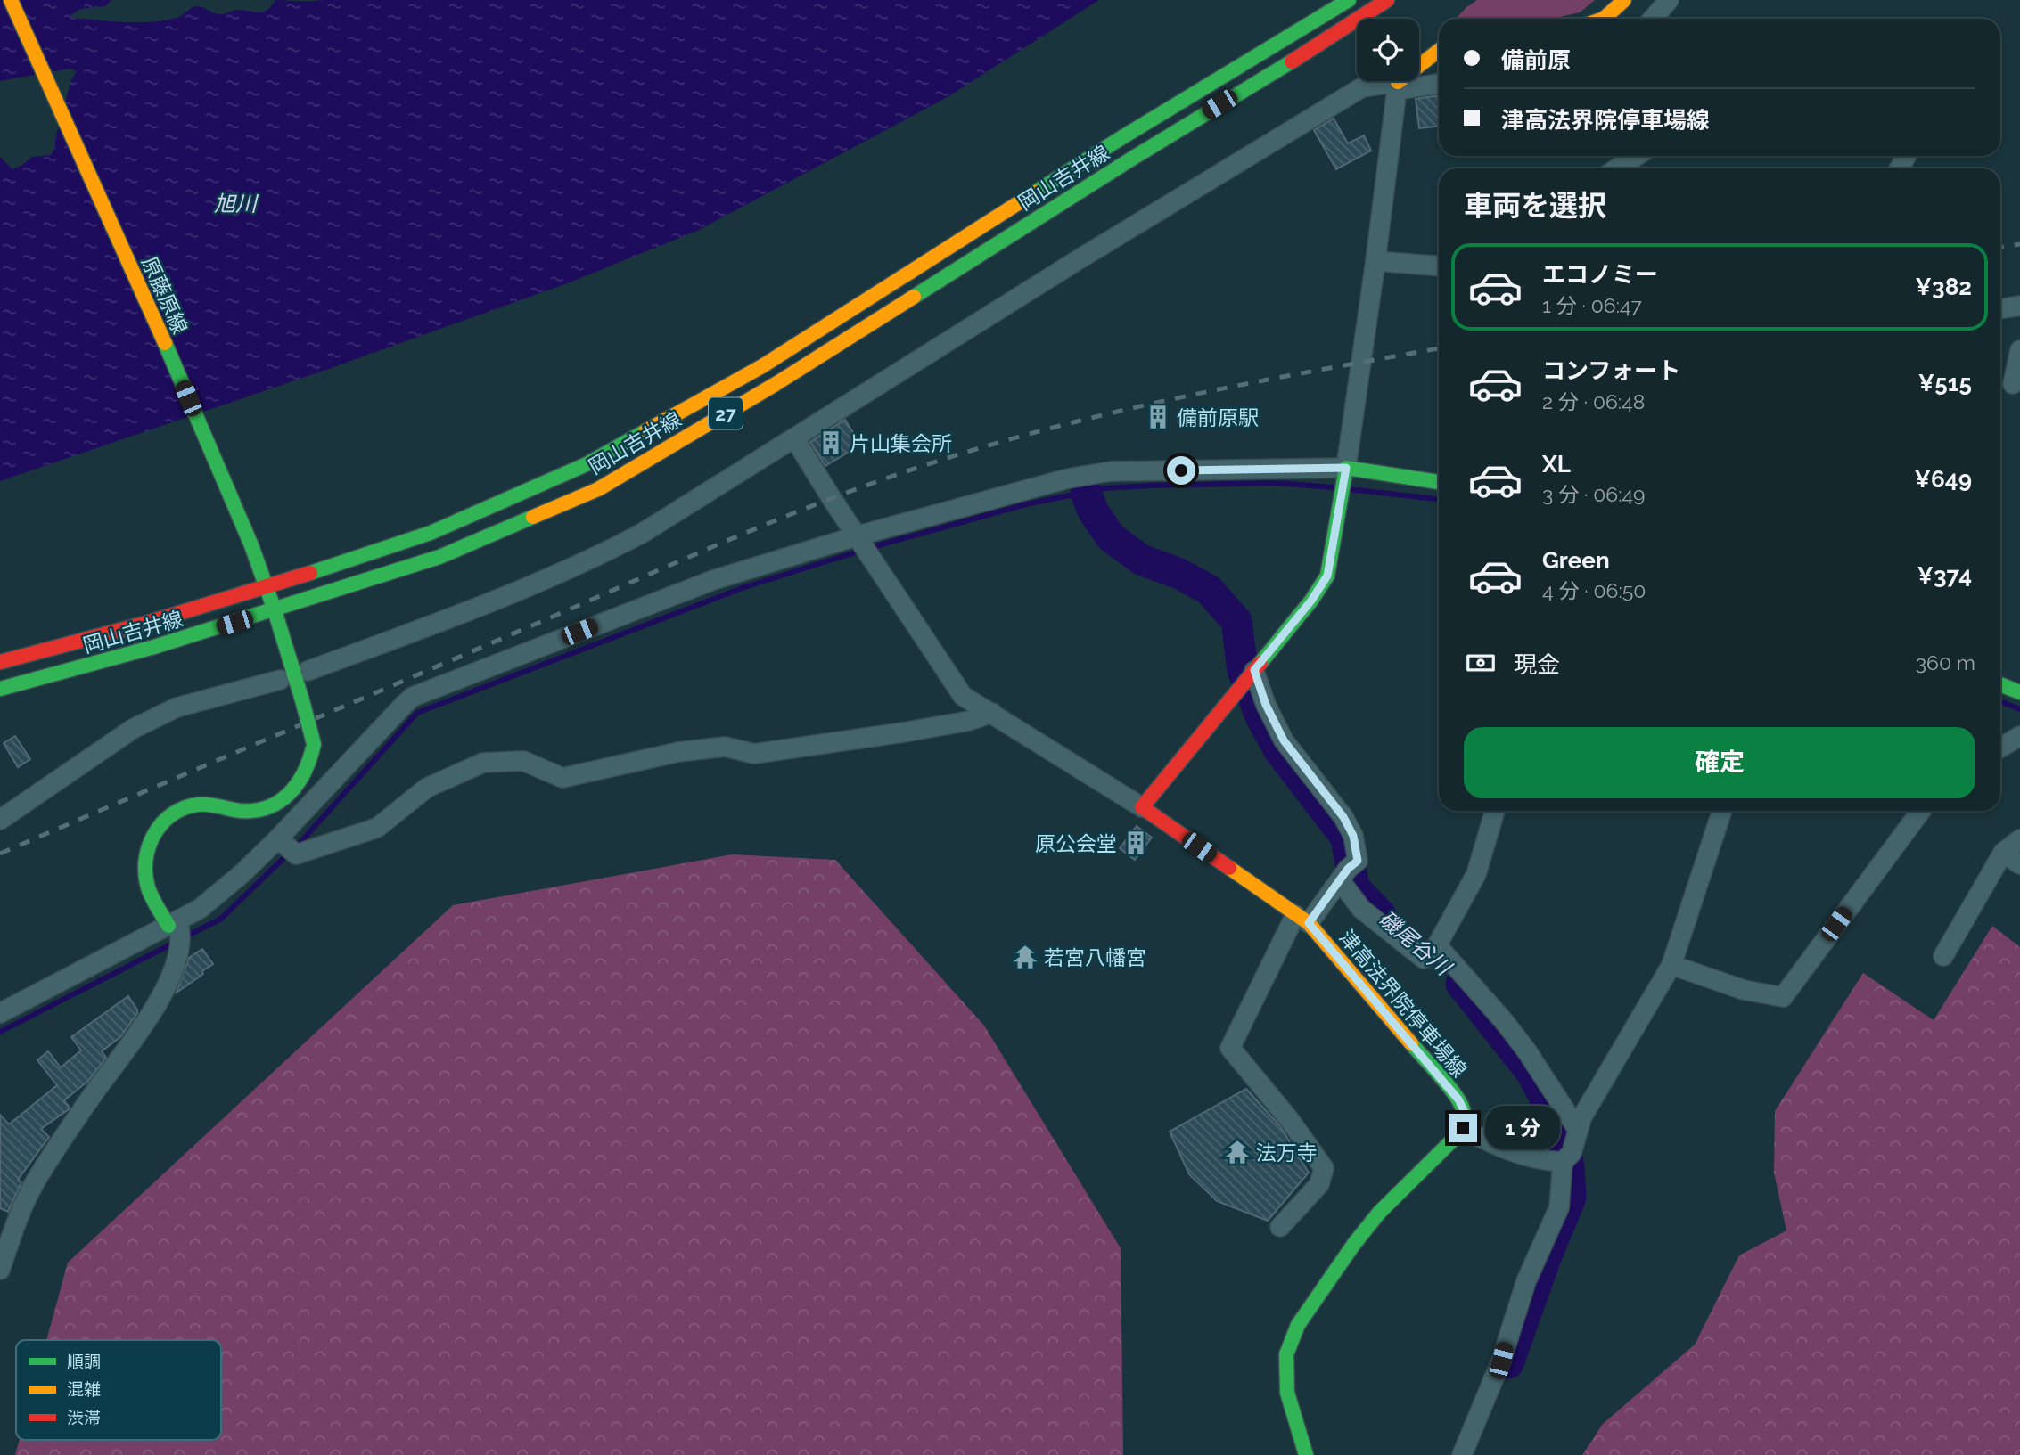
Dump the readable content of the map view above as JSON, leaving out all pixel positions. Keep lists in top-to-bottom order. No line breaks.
{"streets":{"main road":["岡山吉井線","原藤原線","27","津高法界院停車場線"]},"crossings":[["岡山吉井線","原藤原線"]],"water":["旭川","磯尾谷川"],"places":{"building":["備前原駅","片山集会所","原公会堂"],"temple":["若宮八幡宮","法万寺"]},"legend":["順調","混雑","渋滞"],"page":{"banner":["備前原","津高法界院停車場線"],"heading":"車両を選択","list":[{"name":"エコノミー","note":"1 分 · 06:47","value":"¥382"},{"name":"コンフォート","note":"2 分 · 06:48","value":"¥515"},{"name":"XL","note":"3 分 · 06:49","value":"¥649"},{"name":"Green","note":"4 分 · 06:50","value":"¥374"}],"pay":["現金","360 m"],"buttons":"確定","bubble":"1 分"}}
